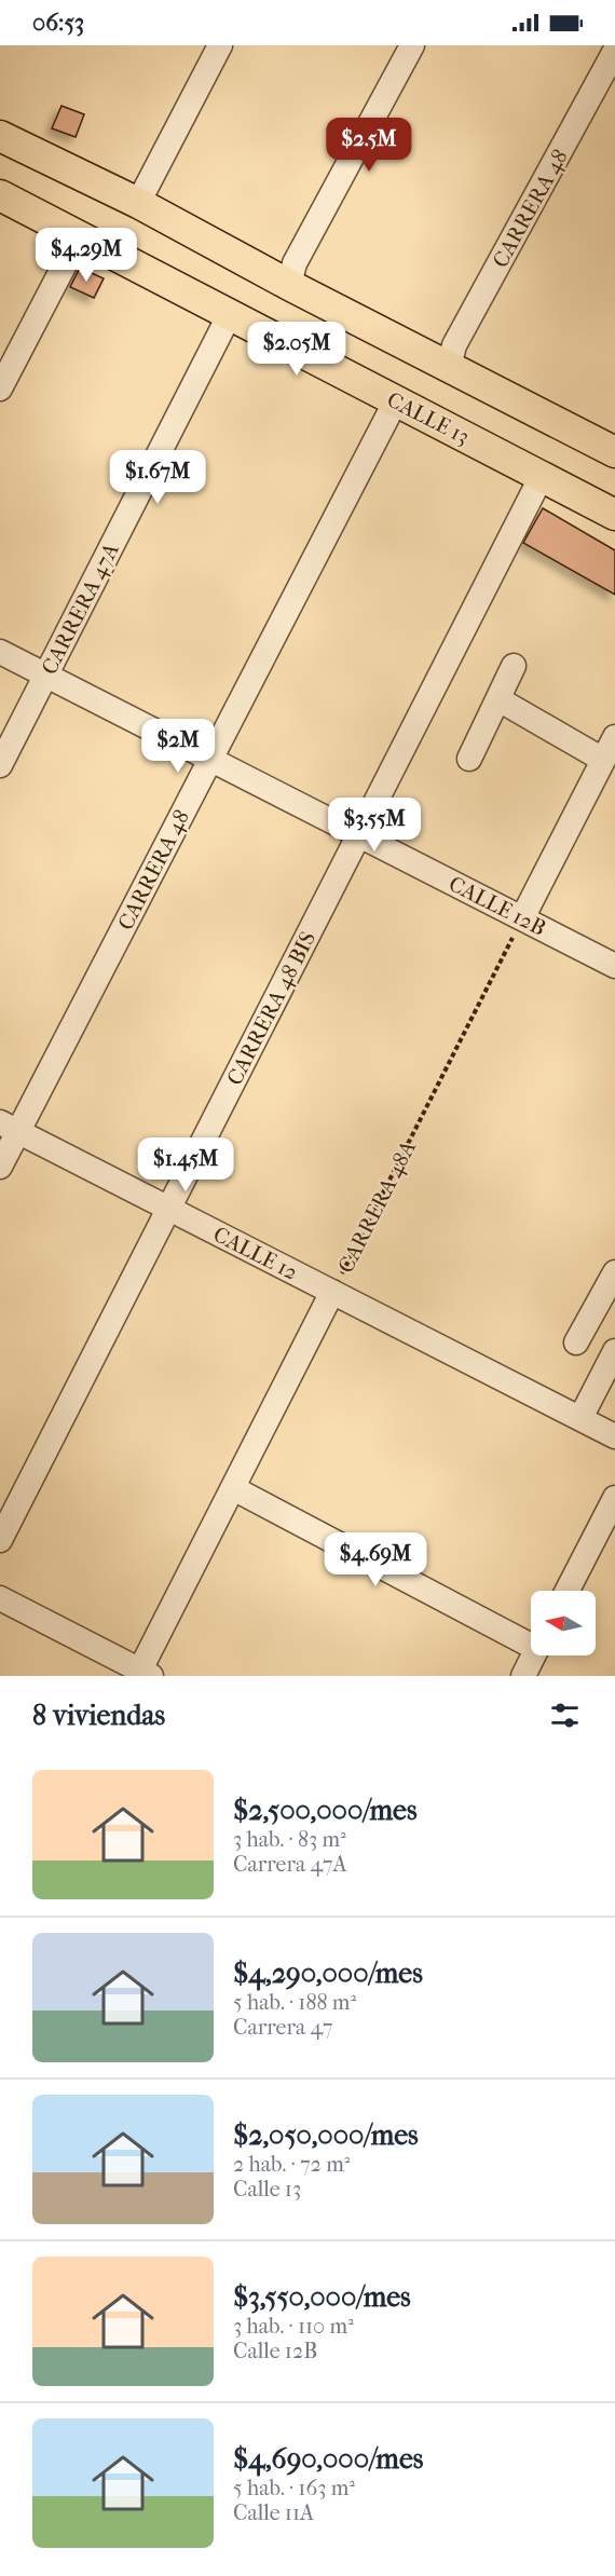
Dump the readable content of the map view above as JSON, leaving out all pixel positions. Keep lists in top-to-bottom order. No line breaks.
{"streets":{"main road":["CALLE 13"],"street":["CARRERA 48","CARRERA 47A","CALLE 12B","CARRERA 48 BIS","CARRERA 48A","CALLE 12"]},"crossings":[["CARRERA 48","CALLE 13"],["CARRERA 48","CALLE 12B"],["CARRERA 48","CALLE 12"],["CALLE 13","CARRERA 47A"],["CALLE 13","CARRERA 48 BIS"],["CARRERA 47A","CALLE 12B"],["CALLE 12B","CARRERA 48 BIS"],["CALLE 12B","CARRERA 48A"],["CARRERA 48 BIS","CALLE 12"],["CARRERA 48A","CALLE 12"]],"north":"left","page":{"status":"06:53","price":["$2.5M","$4.29M","$2.05M","$1.67M","$2M","$3.55M","$1.45M","$4.69M"],"heading":"8 viviendas","list":[{"name":"$2,500,000/mes","note":"3 hab. · 83 m² · Carrera 47A"},{"name":"$4,290,000/mes","note":"5 hab. · 188 m² · Carrera 47"},{"name":"$2,050,000/mes","note":"2 hab. · 72 m² · Calle 13"},{"name":"$3,550,000/mes","note":"3 hab. · 110 m² · Calle 12B"},{"name":"$4,690,000/mes","note":"5 hab. · 163 m² · Calle 11A"}]}}
